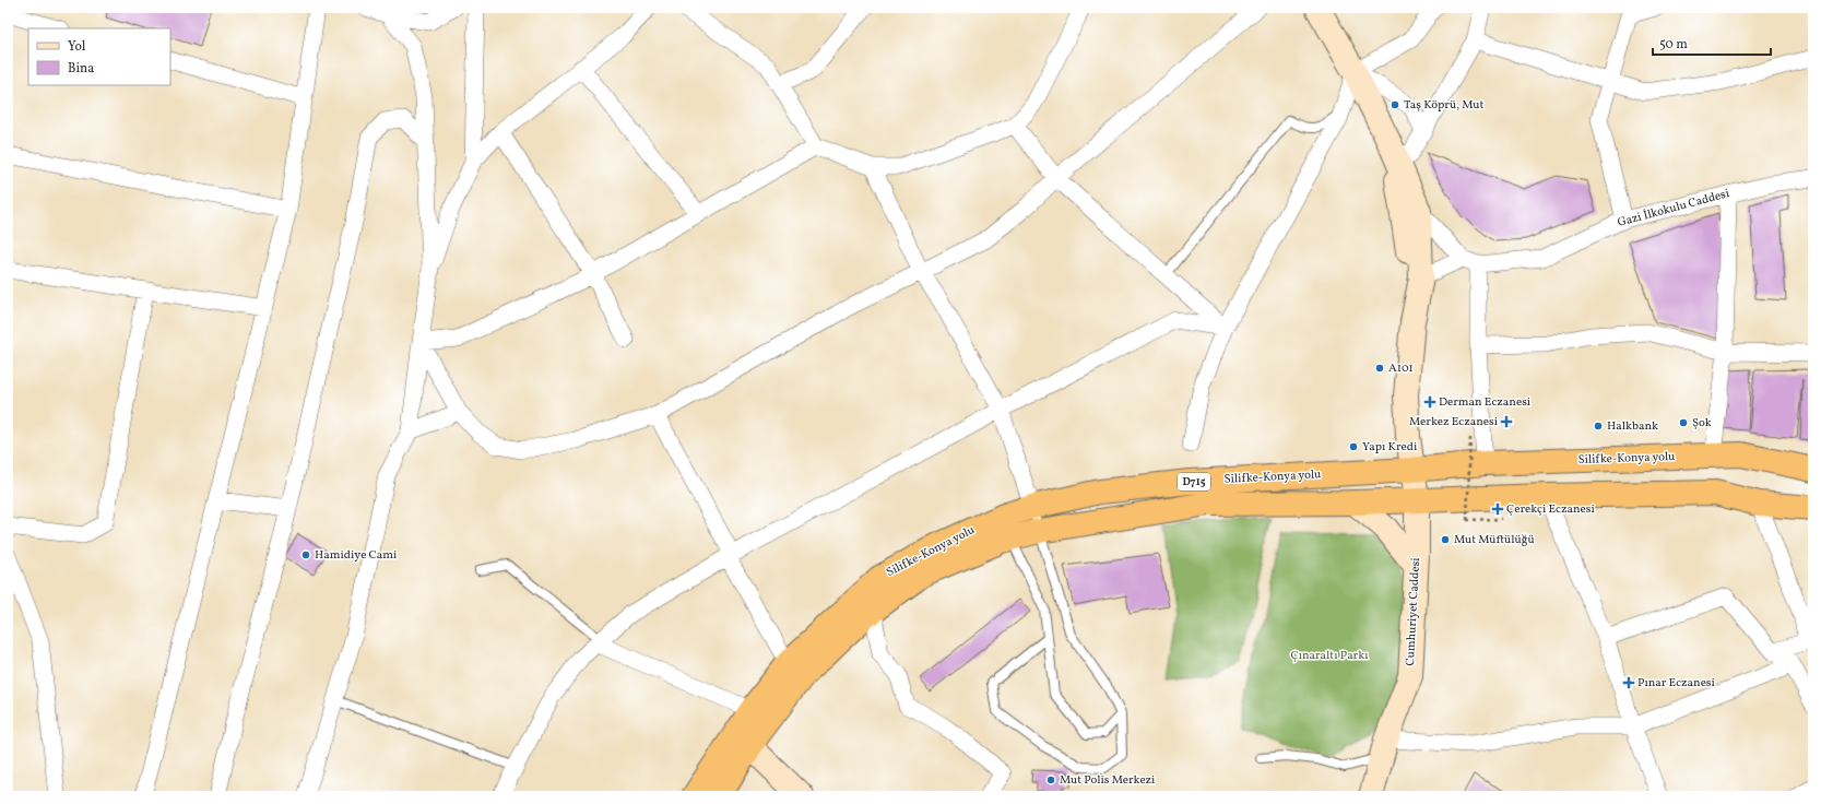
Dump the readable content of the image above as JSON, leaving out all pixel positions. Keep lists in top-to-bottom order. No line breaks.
{"streets":{"highway":["Silifke-Konya yolu","D715"],"main road":["Cumhuriyet Caddesi"],"street":["Gazi İlkokulu Caddesi"]},"crossings":[["Silifke-Konya yolu","Cumhuriyet Caddesi"]],"parks":["Çınaraltı Parkı"],"places":{"other":["Taş Köprü, Mut","A101","Şok","Halkbank","Yapı Kredi","Mut Müftülüğü","Hamidiye Cami","Mut Polis Merkezi"],"health":["Derman Eczanesi","Merkez Eczanesi","Çerekçi Eczanesi","Pınar Eczanesi"]},"legend":["Yol","Bina"],"scale_bar":"50 m"}
